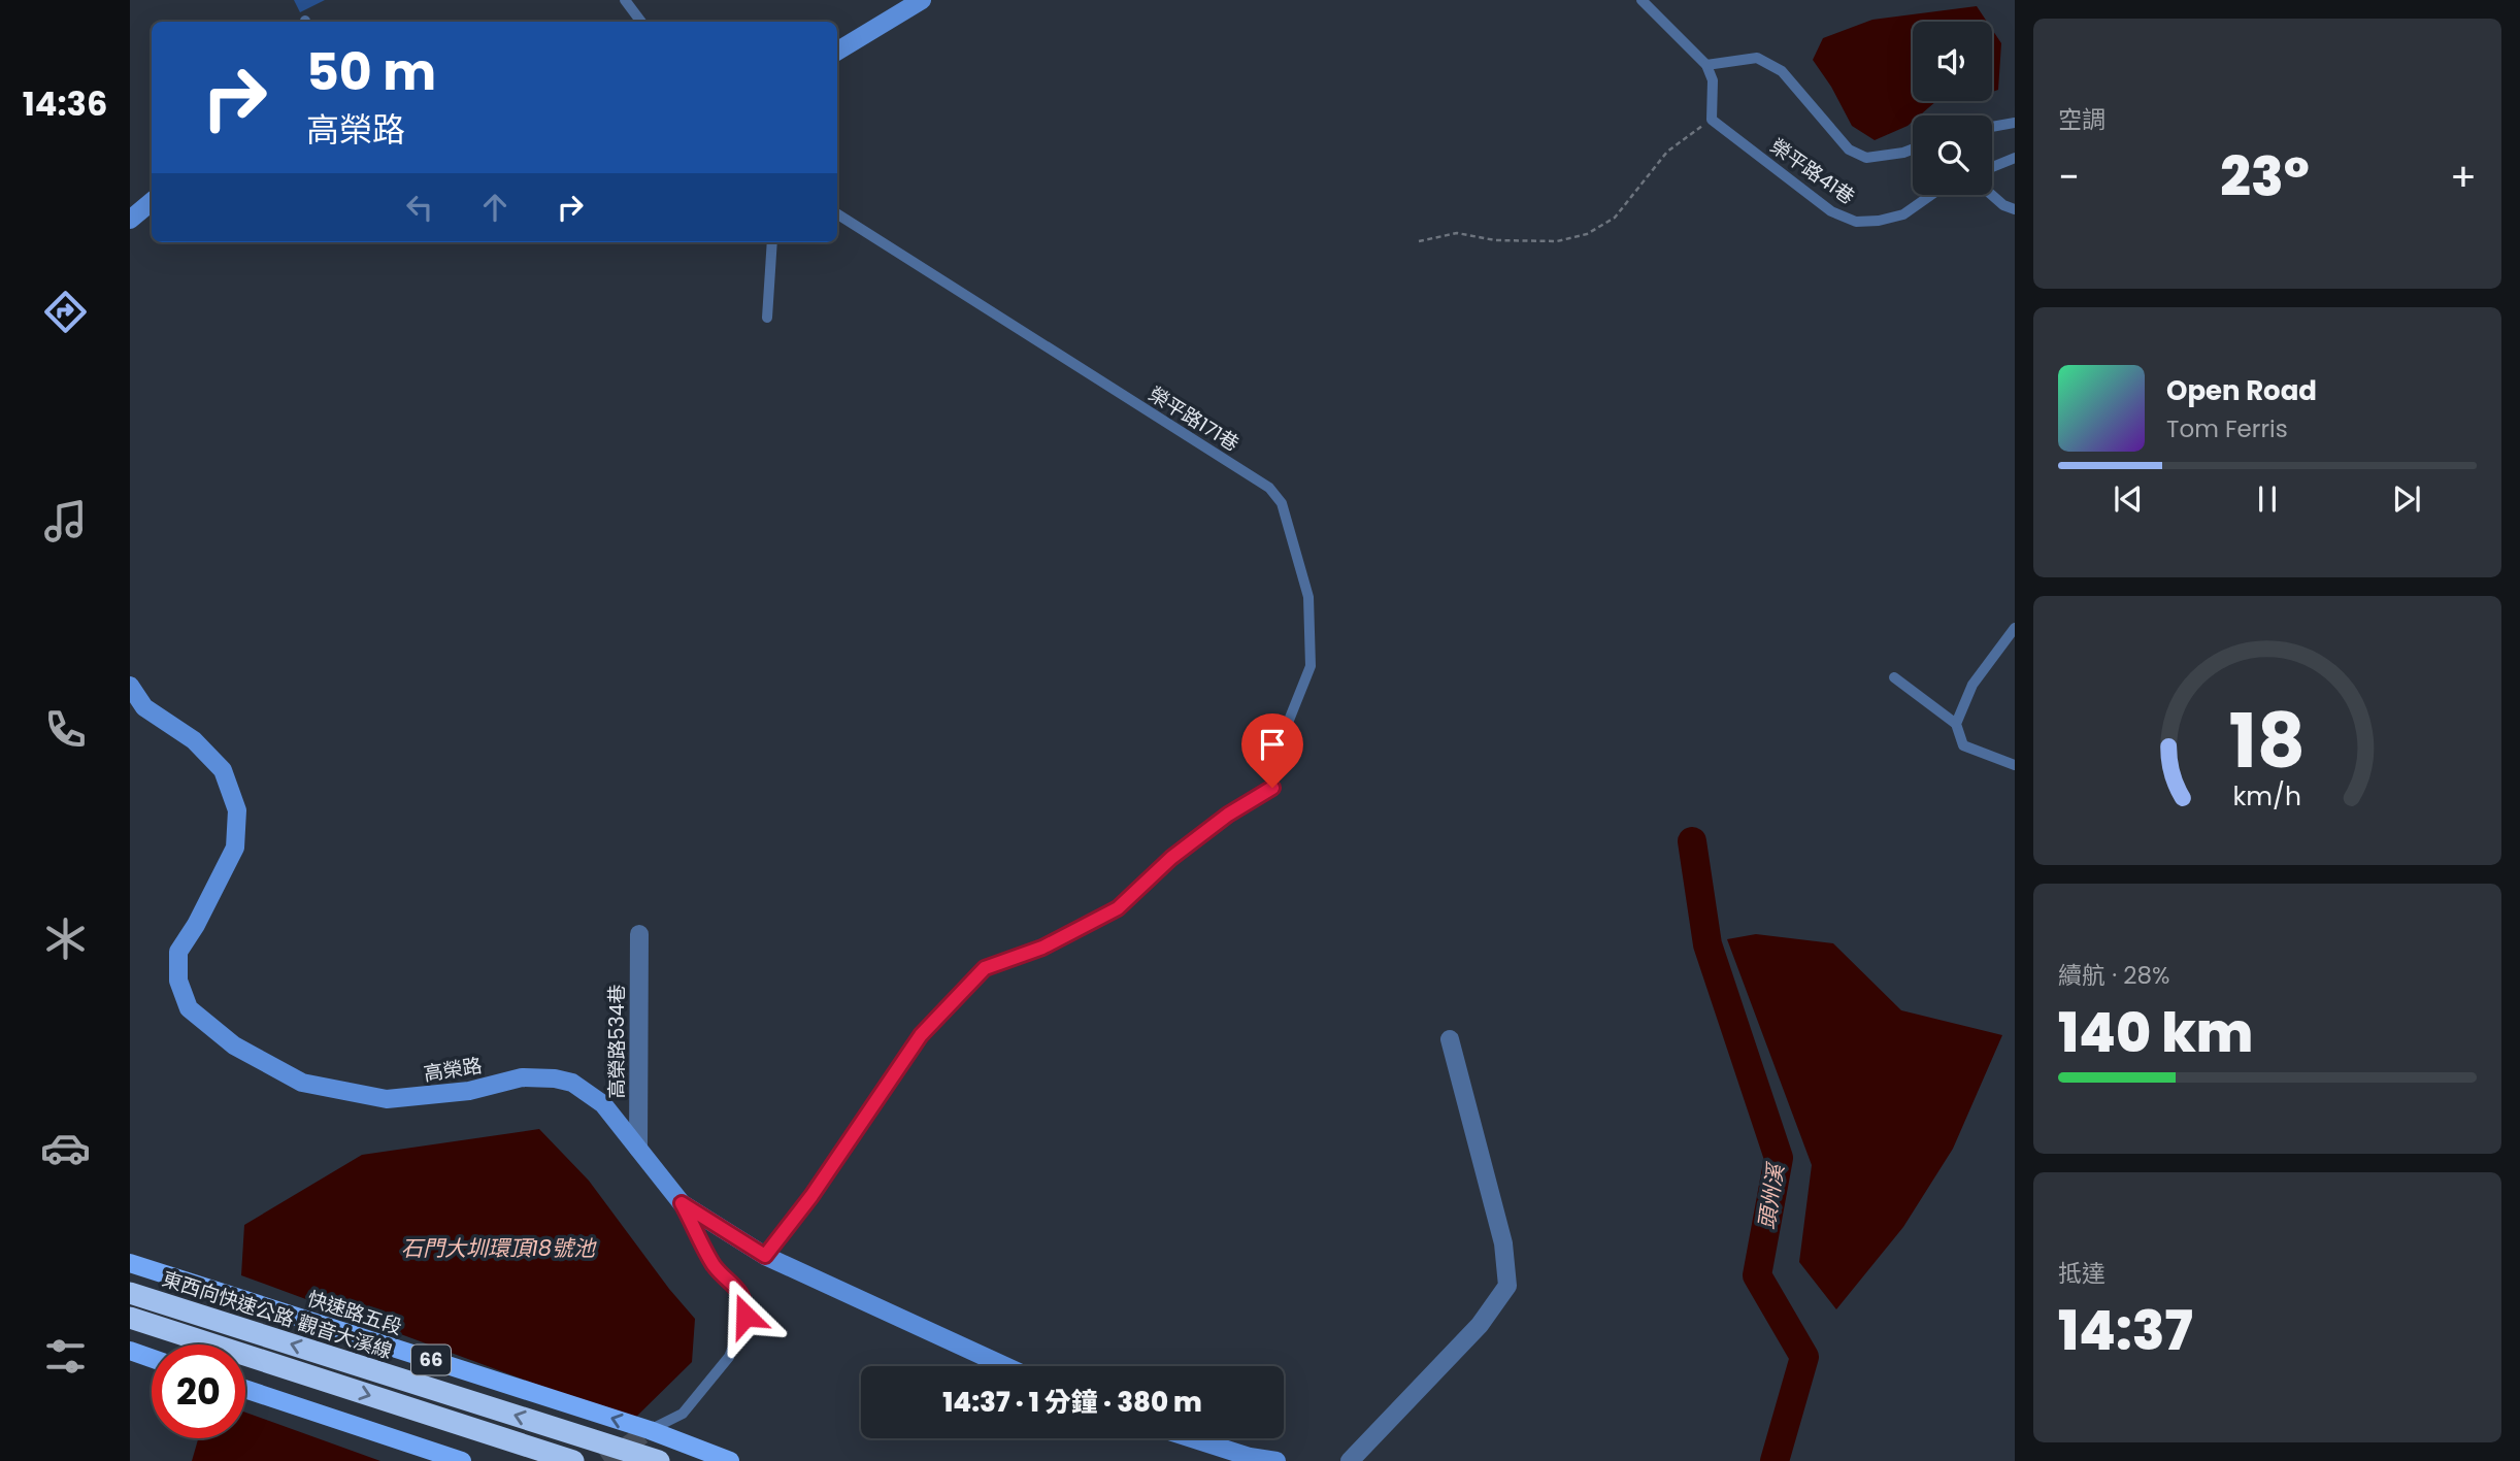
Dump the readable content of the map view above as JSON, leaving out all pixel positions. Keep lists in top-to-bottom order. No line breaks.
{"streets":{"highway":["東西向快速公路 觀音大溪線","66"],"main road":["快速路五段"],"street":["高榮路534巷","高榮路"],"lane":["榮平路41巷","榮平路171巷"]},"crossings":[["榮平路171巷","高榮路"],["高榮路534巷","高榮路"]],"water":["頭州溪","石門大圳環頂18號池"],"page":{"tabs":"14:36","tile":["空調",["續航 · 28%","140 km"],["抵達","14:37"]],"turn":["50 m","高榮路"],"heat":["−","23°","+"],"song":["Open Road","Tom Ferris"],"limit":"20","trip":"14:37 · 1 分鐘 · 380 m","gauge":["18","km/h"]}}
